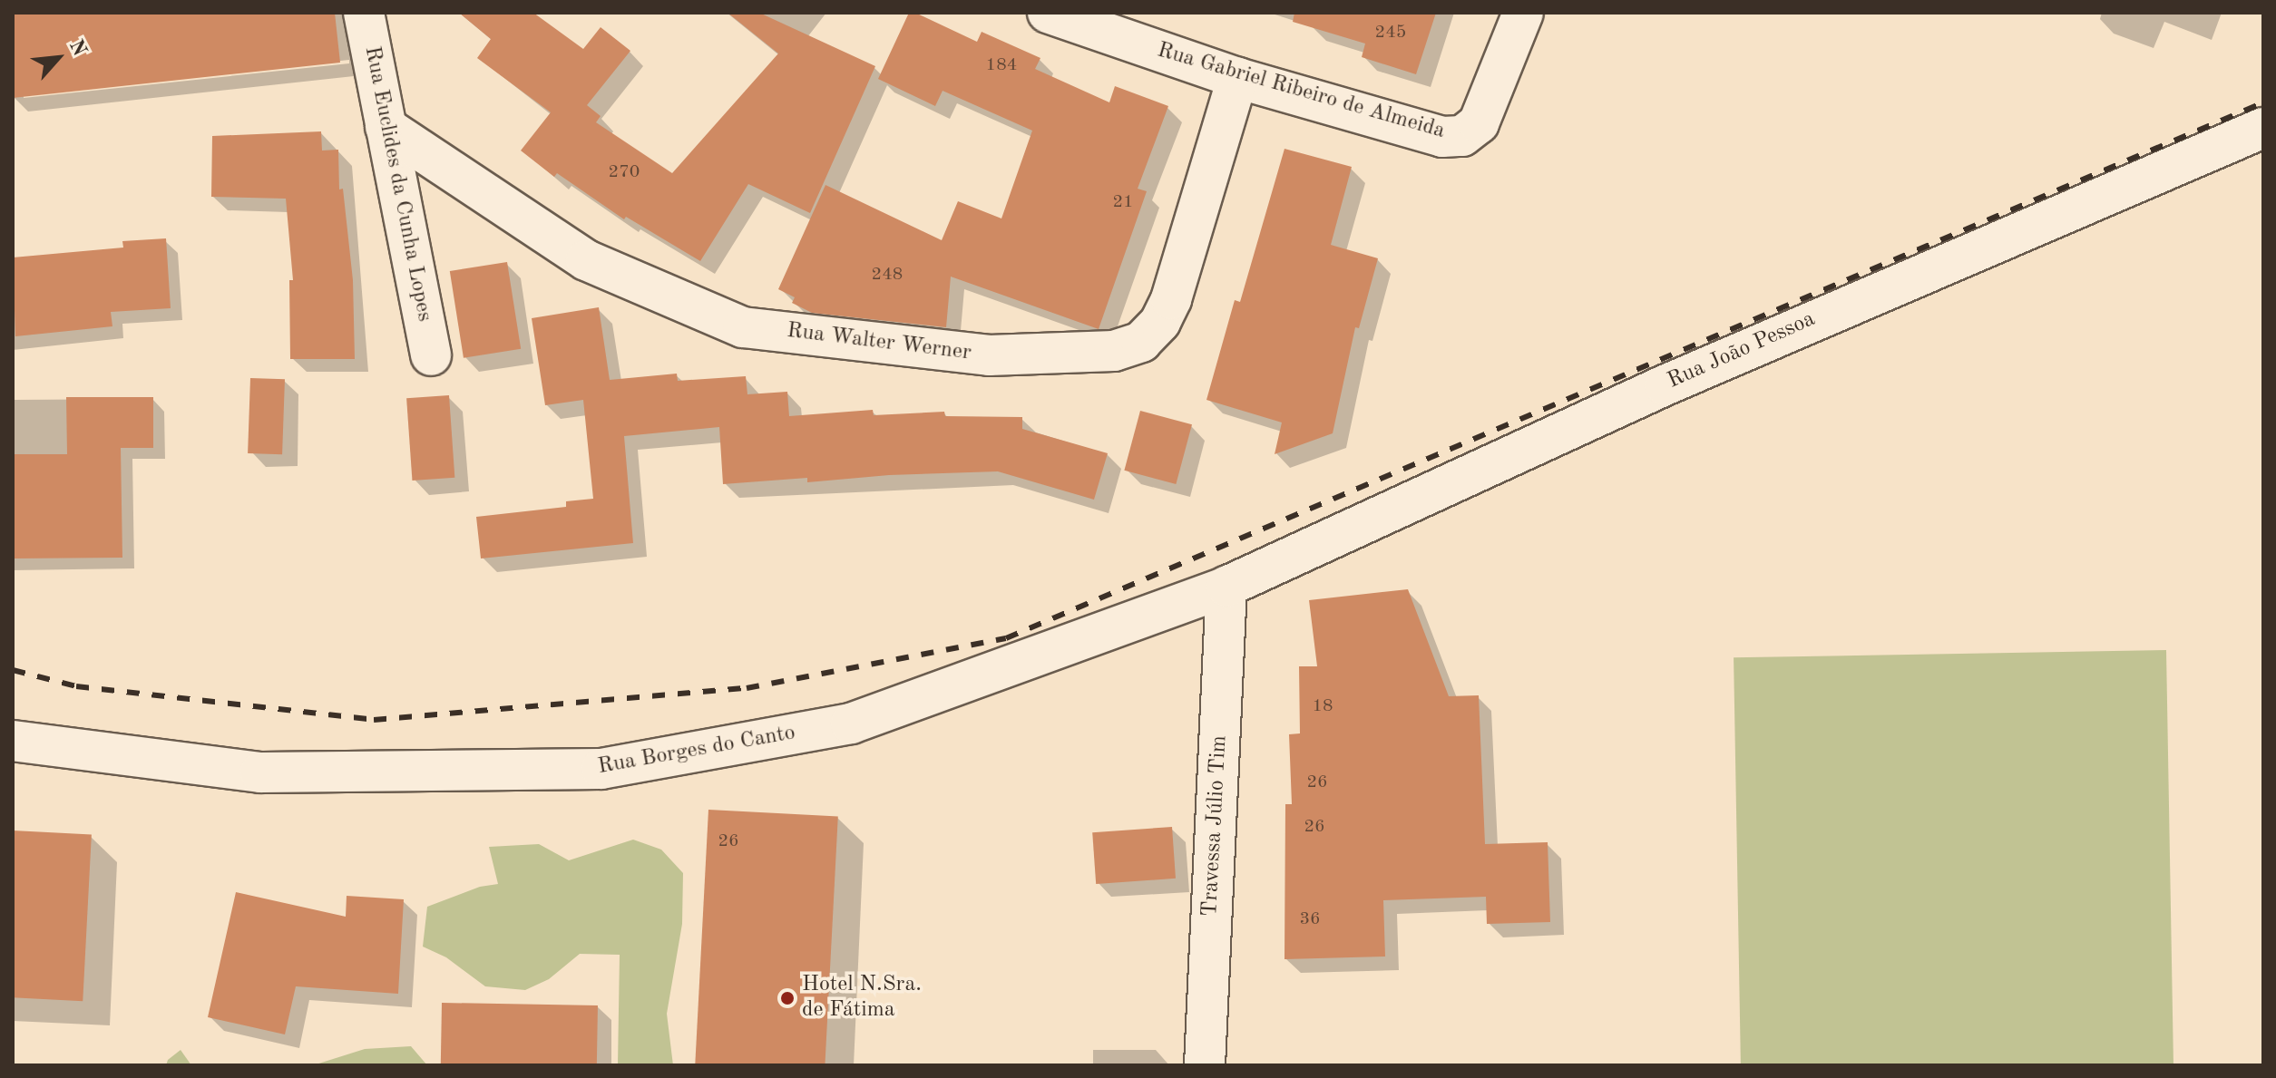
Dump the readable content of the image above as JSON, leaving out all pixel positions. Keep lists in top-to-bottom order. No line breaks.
{"streets":{"street":["Rua Gabriel Ribeiro de Almeida","Rua Euclides da Cunha Lopes","Rua Walter Werner","Rua João Pessoa","Rua Borges do Canto","Travessa Júlio Tim"]},"crossings":[["Rua Gabriel Ribeiro de Almeida","Rua Walter Werner"],["Rua Euclides da Cunha Lopes","Rua Walter Werner"],["Rua João Pessoa","Rua Borges do Canto"],["Rua João Pessoa","Travessa Júlio Tim"],["Rua Borges do Canto","Travessa Júlio Tim"]],"places":["Hotel N.Sra. de Fátima"],"house_numbers":["245","184","270","21","248","18","26","26","26","36"],"north":"top right"}
